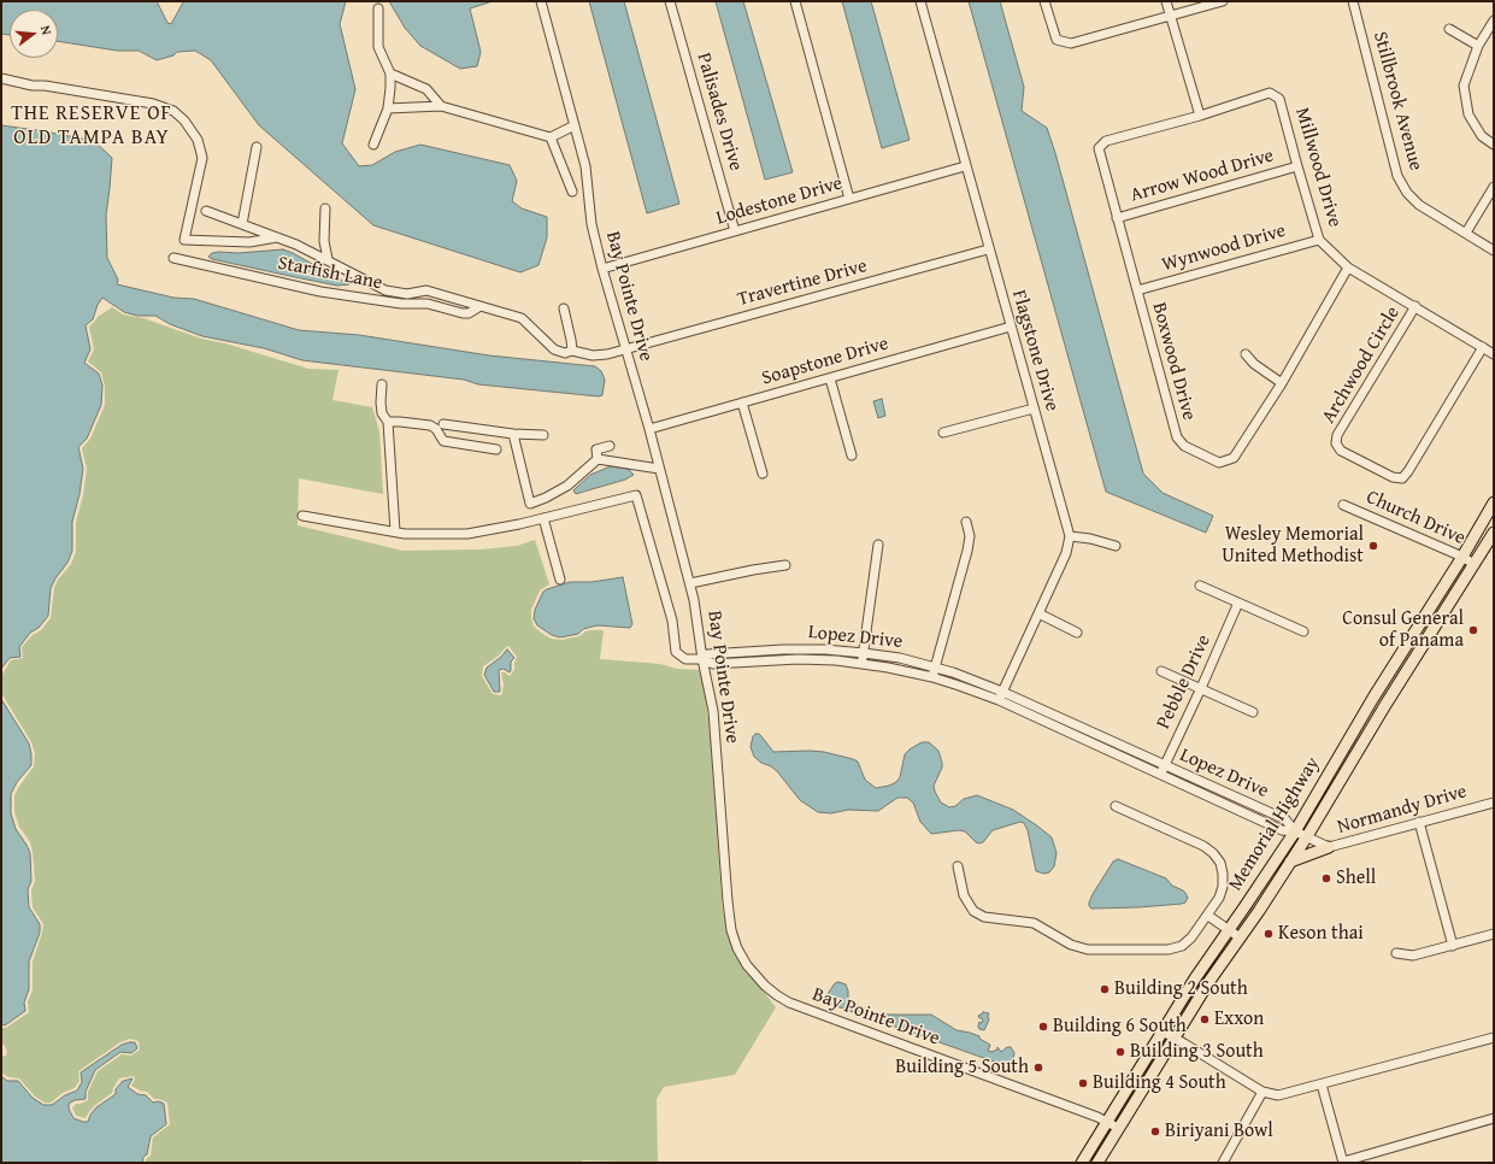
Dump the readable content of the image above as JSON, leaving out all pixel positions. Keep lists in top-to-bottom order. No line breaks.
{"streets":{"main road":["Memorial Highway"],"street":["Stillbrook Avenue","Palisades Drive","Millwood Drive","Arrow Wood Drive","Lodestone Drive","Wynwood Drive","Starfish Lane","Travertine Drive","Bay Pointe Drive","Flagstone Drive","Soapstone Drive","Boxwood Drive","Archwood Circle","Church Drive","Lopez Drive","Pebble Drive","Normandy Drive"]},"crossings":[["Palisades Drive","Lodestone Drive"],["Millwood Drive","Arrow Wood Drive"],["Millwood Drive","Wynwood Drive"],["Millwood Drive","Boxwood Drive"],["Millwood Drive","Archwood Circle"],["Arrow Wood Drive","Boxwood Drive"],["Lodestone Drive","Bay Pointe Drive"],["Lodestone Drive","Flagstone Drive"],["Wynwood Drive","Boxwood Drive"],["Starfish Lane","Travertine Drive"],["Travertine Drive","Bay Pointe Drive"],["Travertine Drive","Flagstone Drive"],["Bay Pointe Drive","Soapstone Drive"],["Bay Pointe Drive","Lopez Drive"],["Bay Pointe Drive","Memorial Highway"],["Flagstone Drive","Soapstone Drive"],["Church Drive","Memorial Highway"],["Lopez Drive","Pebble Drive"],["Lopez Drive","Normandy Drive"],["Lopez Drive","Memorial Highway"],["Normandy Drive","Memorial Highway"]],"districts":["THE RESERVE OF OLD TAMPA BAY"],"places":["Wesley Memorial United Methodist","Consul General of Panama","Shell","Keson thai","Building 2 South","Exxon","Building 6 South","Building 3 South","Building 5 South","Building 4 South","Biriyani Bowl"],"north":"right"}
